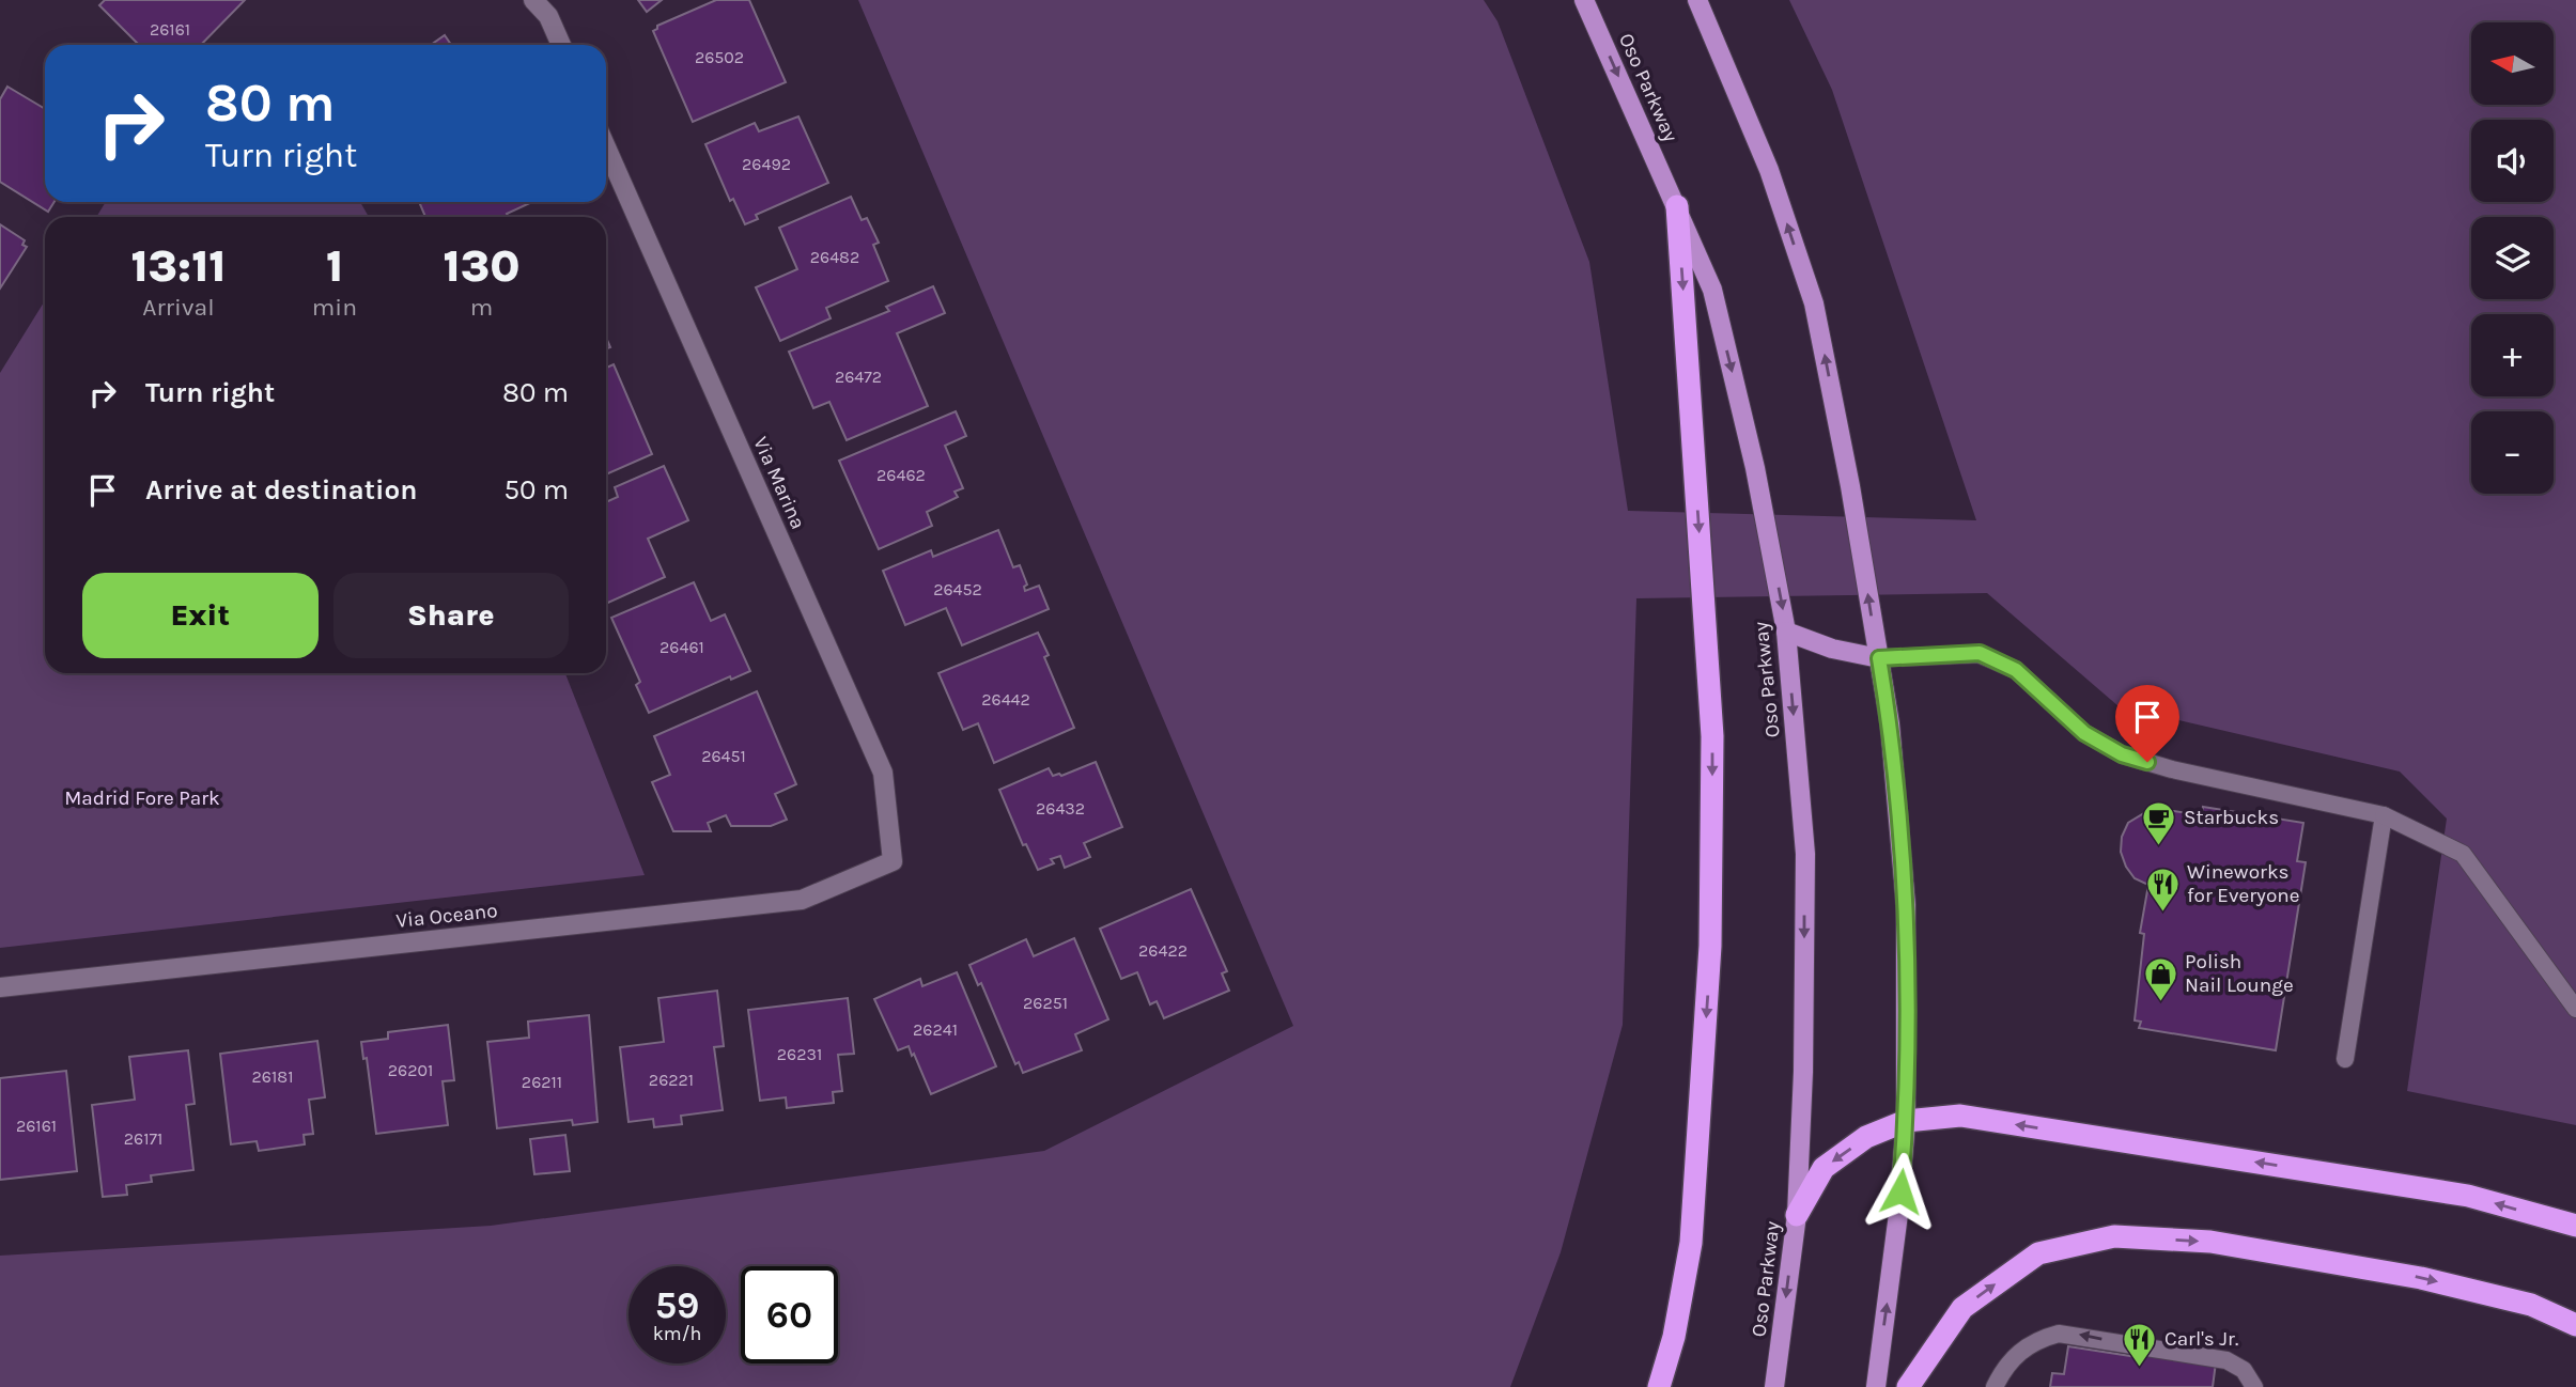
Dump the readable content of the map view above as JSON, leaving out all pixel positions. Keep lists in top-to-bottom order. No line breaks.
{"streets":{"main road":["Oso Parkway"],"street":["Via Marina","Via Oceano"]},"crossings":[["Via Marina","Via Oceano"]],"parks":["Madrid Fore Park"],"places":{"cafe":["Starbucks"],"restaurant":["Wineworks for Everyone","Carl's Jr."],"shop":["Polish Nail Lounge"]},"house_numbers":["26161","26502","26492","26482","26472","26462","26452","26461","26442","26451","26432","26422","26251","26241","26231","26201","26181","26221","26211","26161","26171"],"north":"left","page":{"map_buttons":["+","−"],"turn":["80 m","Turn right"],"eta":["13:11","Arrival","1","min","130","m"],"list":[{"name":"Turn right","value":"80 m"},{"name":"Arrive at destination","value":"50 m"}],"buttons":["Exit","Share"],"speed":"59 km/h","limit":"60"}}
